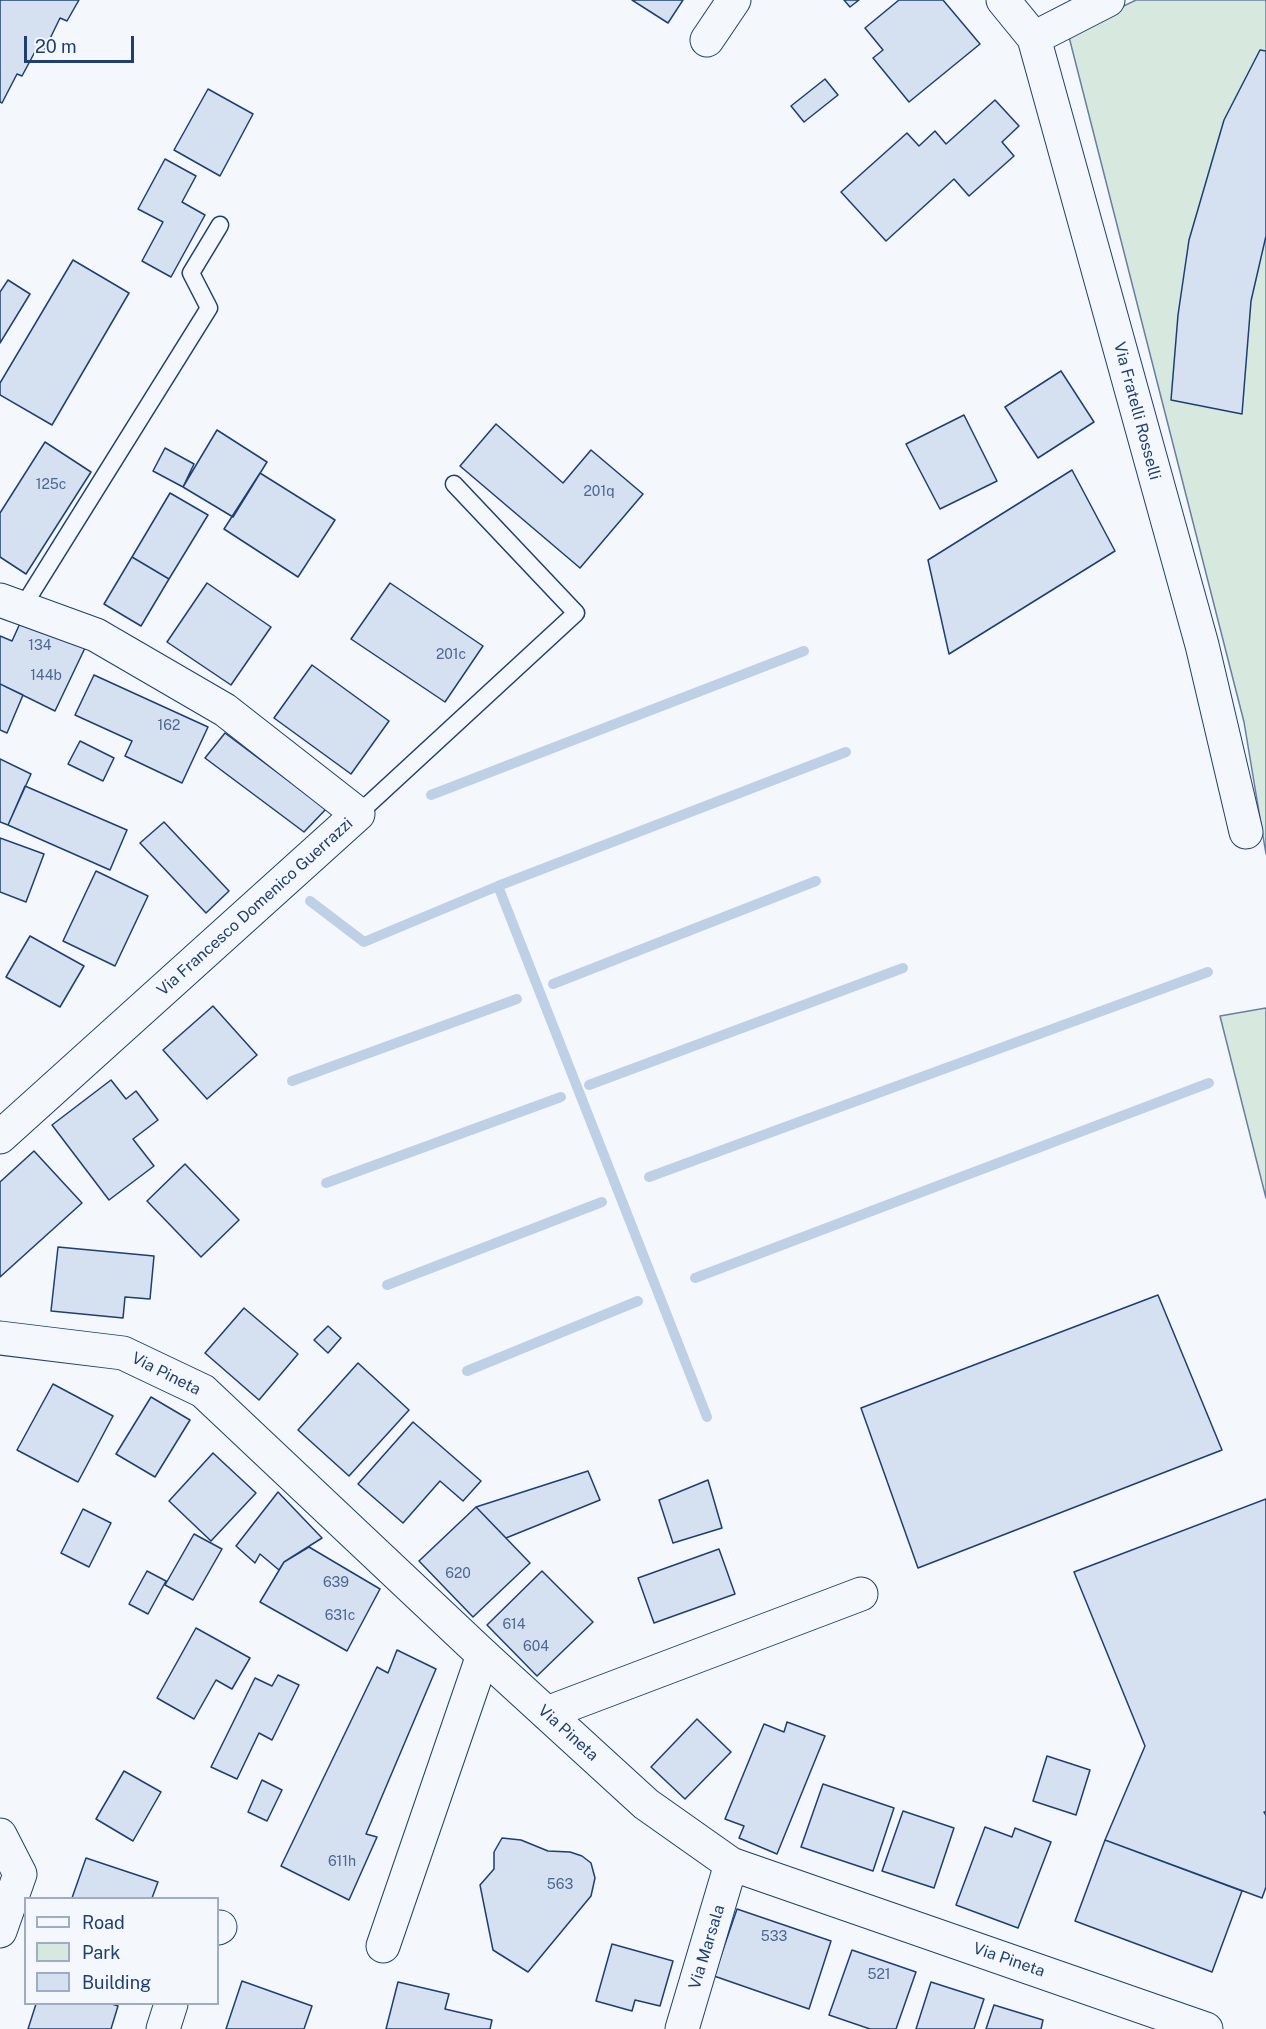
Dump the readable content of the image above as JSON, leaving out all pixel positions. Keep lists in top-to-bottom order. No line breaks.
{"streets":{"street":["Via Fratelli Rosselli","Via Francesco Domenico Guerrazzi","Via Pineta","Via Marsala"]},"crossings":[["Via Pineta","Via Marsala"]],"house_numbers":["125c","201q","134","201c","144b","162","620","639","631c","614","604","611h","563","533","521"],"legend":["Road","Park","Building"],"scale_bar":"20 m"}
